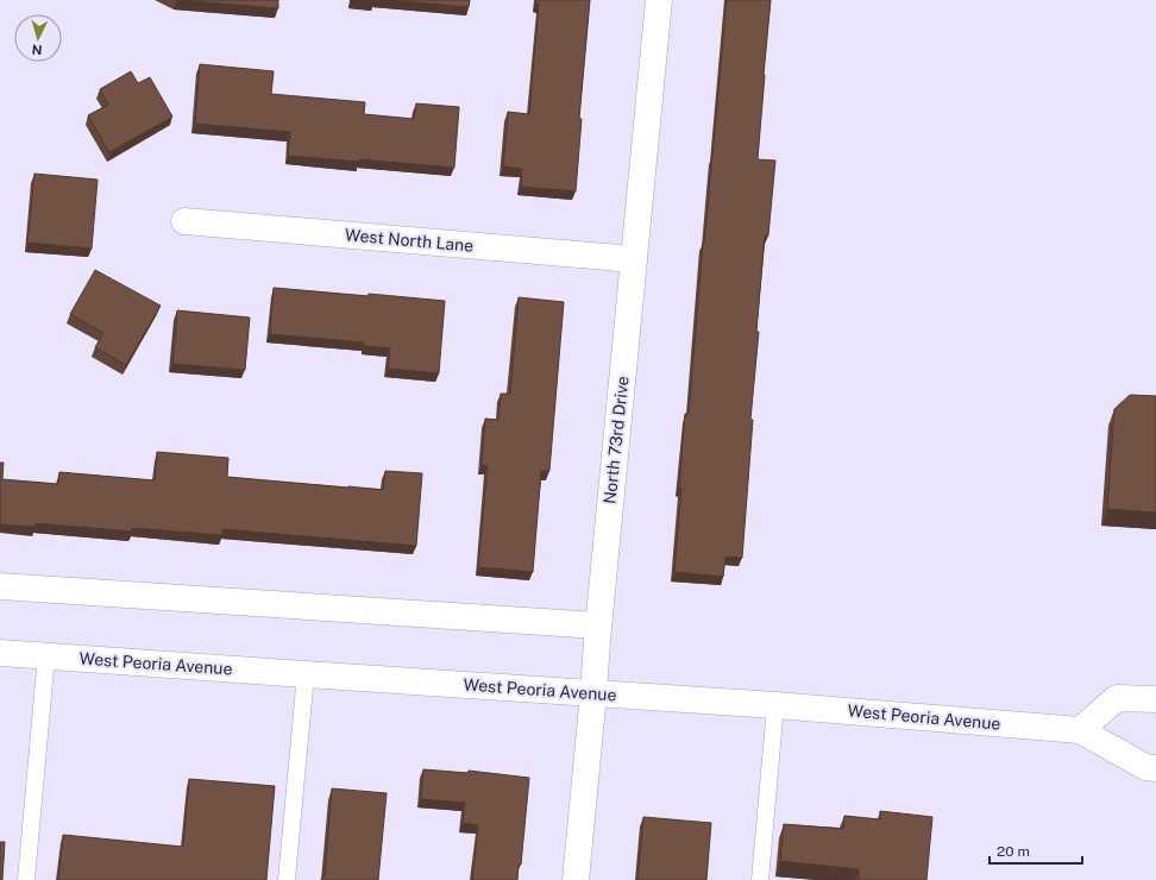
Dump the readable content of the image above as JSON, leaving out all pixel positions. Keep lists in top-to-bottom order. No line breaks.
{"streets":{"street":["West North Lane","North 73rd Drive","West Peoria Avenue"]},"crossings":[["West North Lane","North 73rd Drive"],["North 73rd Drive","West Peoria Avenue"]],"scale_bar":"20 m","north":"bottom"}
